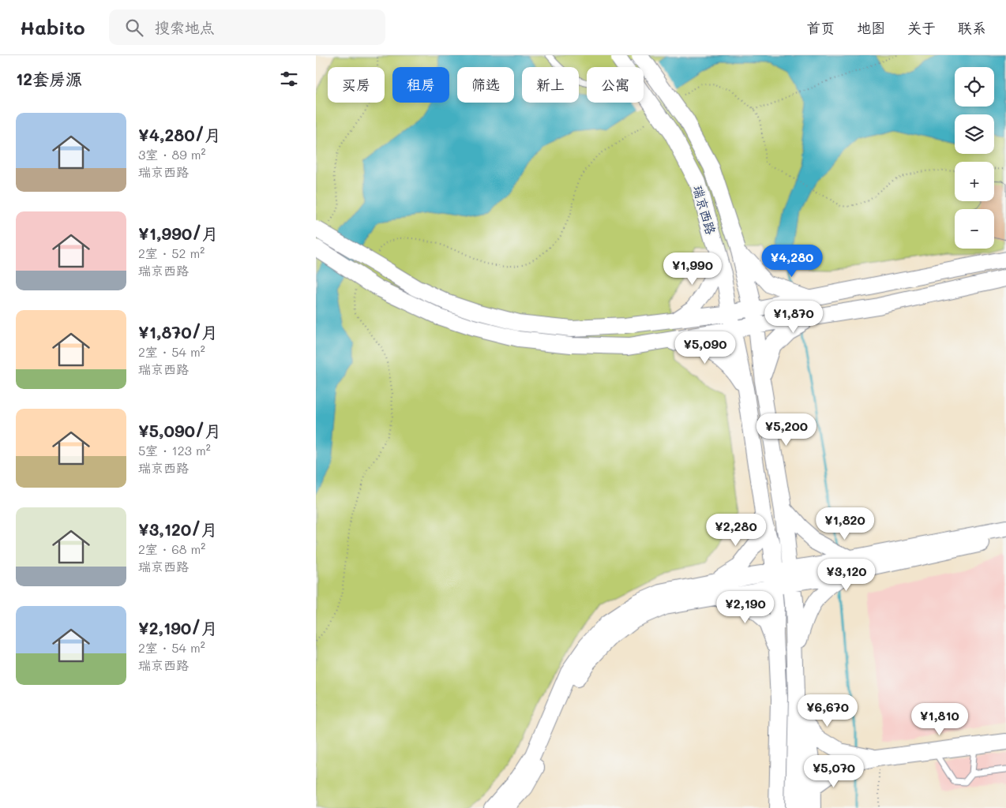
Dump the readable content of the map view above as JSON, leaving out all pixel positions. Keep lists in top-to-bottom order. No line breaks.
{"streets":{"street":["瑞京西路"]},"page":{"header":"Habito","search":"搜索地点","nav":["首页","地图","关于","联系"],"heading":"12套房源","map_buttons":["+","−"],"chip":["买房","租房","筛选","新上","公寓"],"list":[{"name":"¥4,280/月","note":"3室 · 89 m² · 瑞京西路"},{"name":"¥1,990/月","note":"2室 · 52 m² · 瑞京西路"},{"name":"¥1,870/月","note":"2室 · 54 m² · 瑞京西路"},{"name":"¥5,090/月","note":"5室 · 123 m² · 瑞京西路"},{"name":"¥3,120/月","note":"2室 · 68 m² · 瑞京西路"},{"name":"¥2,190/月","note":"2室 · 54 m² · 瑞京西路"}],"price":["¥4,280","¥1,990","¥1,870","¥5,090","¥5,200","¥1,820","¥2,280","¥3,120","¥2,190","¥6,670","¥1,810","¥5,070"]}}
